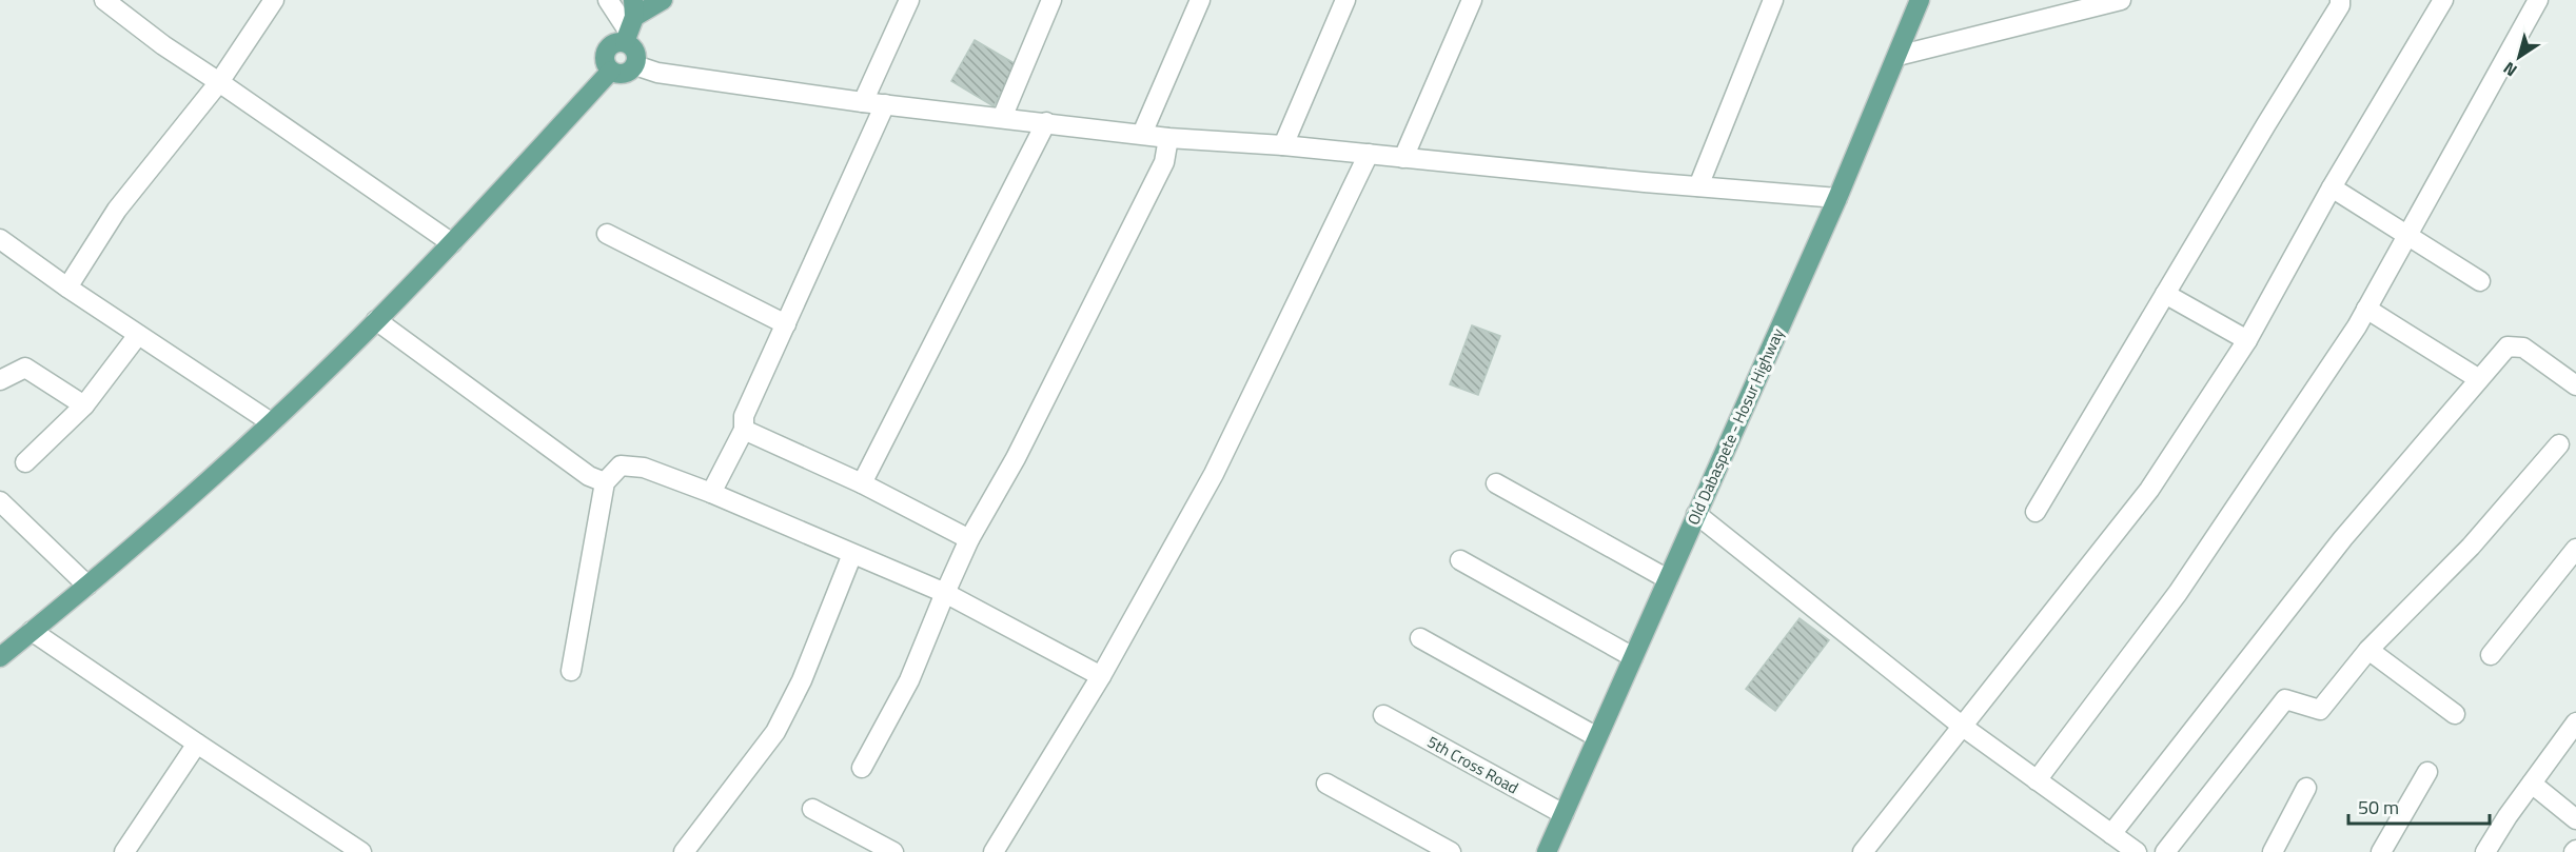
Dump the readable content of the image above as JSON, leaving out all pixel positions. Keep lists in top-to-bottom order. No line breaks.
{"streets":{"main road":["Old Dabaspete - Hosur Highway"],"street":["5th Cross Road"]},"crossings":[["Old Dabaspete - Hosur Highway","5th Cross Road"]],"scale_bar":"50 m","north":"bottom left"}
